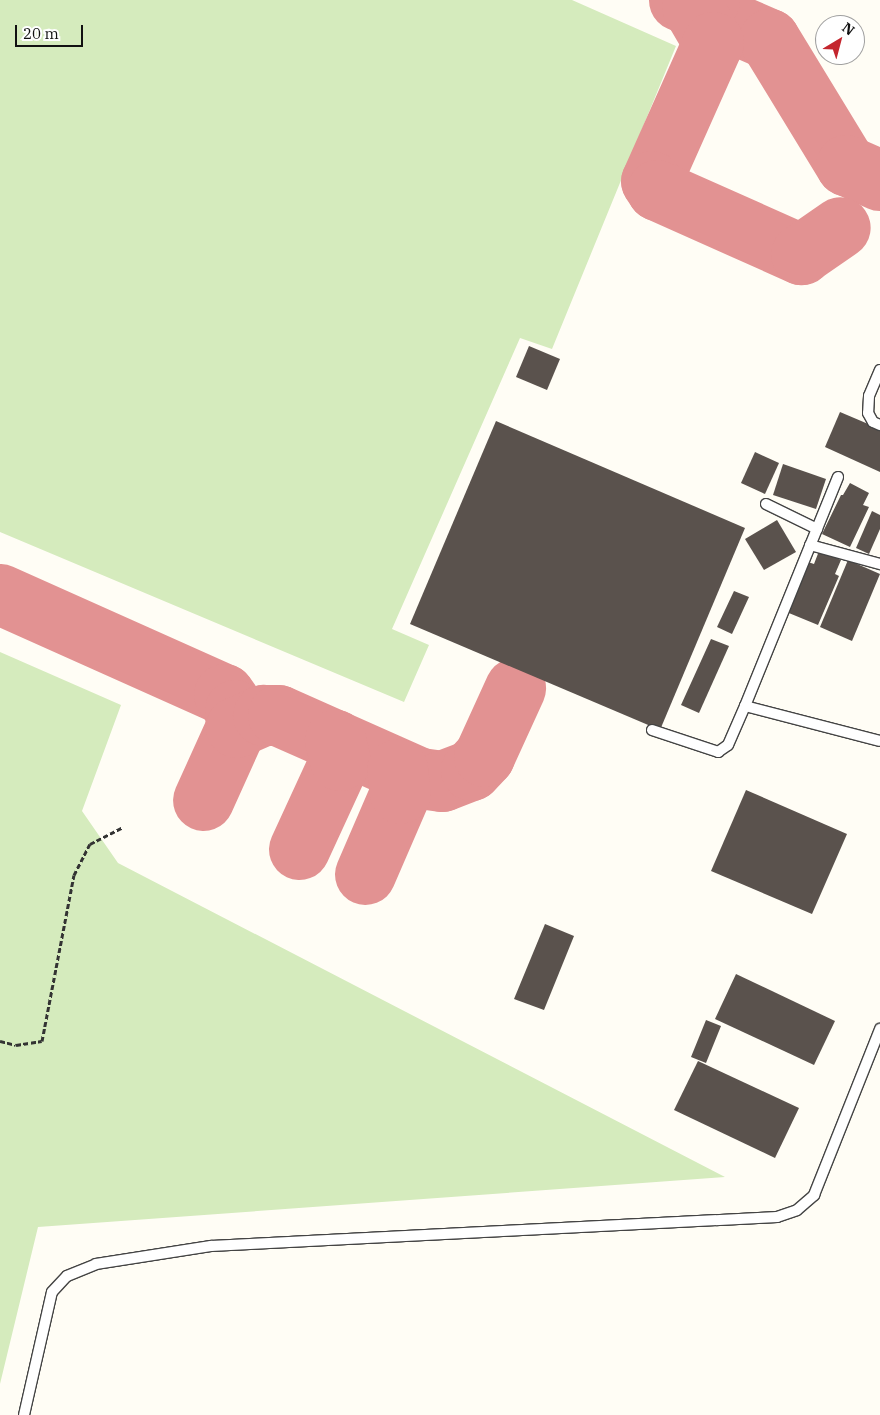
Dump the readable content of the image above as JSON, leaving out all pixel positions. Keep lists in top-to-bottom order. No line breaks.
{"scale_bar":"20 m","north":"top right"}
